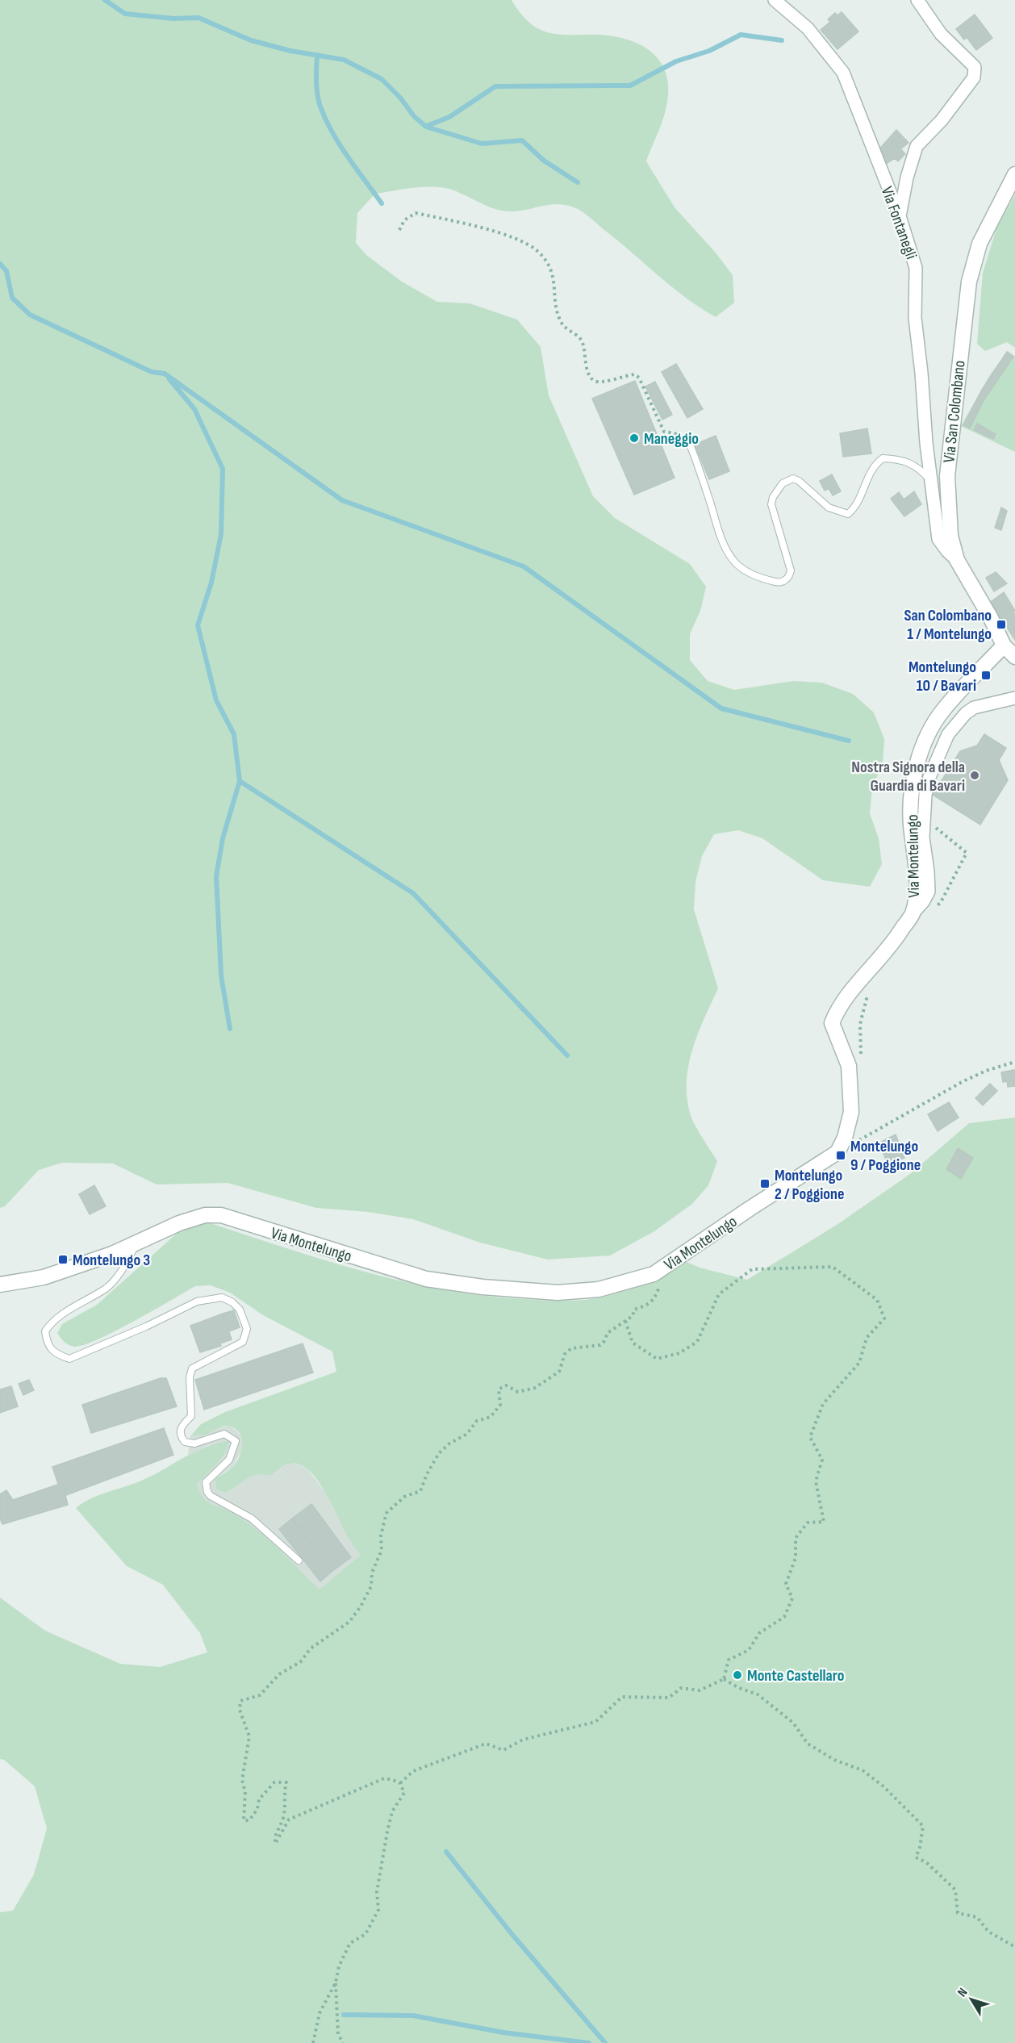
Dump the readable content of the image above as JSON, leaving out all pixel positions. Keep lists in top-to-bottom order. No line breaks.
{"streets":{"street":["Via Fontanegli","Via San Colombano","Via Montelungo"]},"crossings":[["Via Fontanegli","Via San Colombano"],["Via San Colombano","Via Montelungo"]],"places":{"other":["Maneggio","Nostra Signora della Guardia di Bavari","Monte Castellaro"],"transit":["San Colombano 1 / Montelungo","Montelungo 10 / Bavari","Montelungo 9 / Poggione","Montelungo 2 / Poggione","Montelungo 3"]},"north":"top left"}
